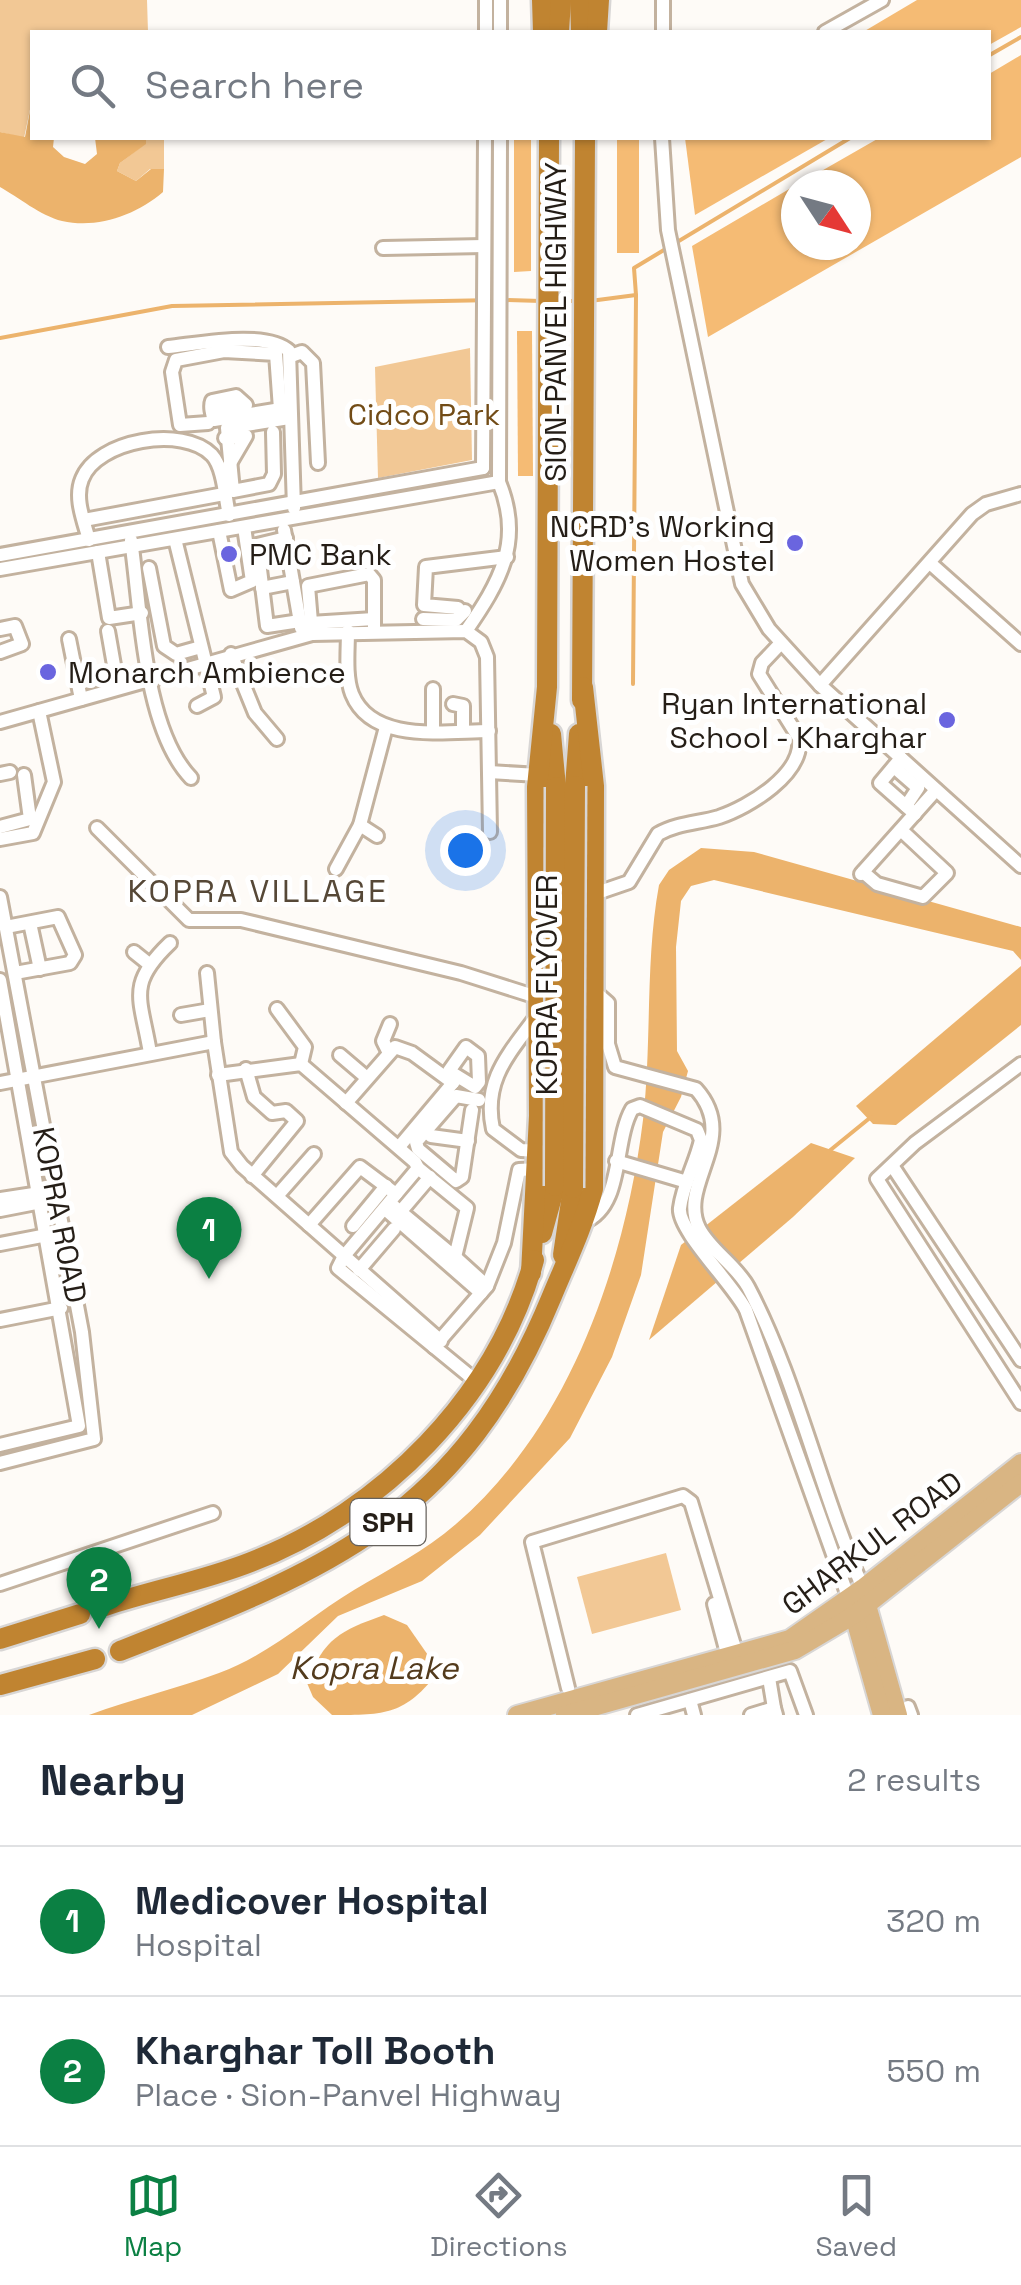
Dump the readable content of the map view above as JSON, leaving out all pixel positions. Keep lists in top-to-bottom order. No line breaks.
{"streets":{"highway":["SION-PANVEL HIGHWAY","KOPRA FLYOVER","SPH"],"main road":["GHARKUL ROAD"],"street":["KOPRA ROAD"]},"crossings":[["SION-PANVEL HIGHWAY","KOPRA FLYOVER"],["KOPRA FLYOVER","SPH"]],"districts":["KOPRA VILLAGE"],"water":["Kopra Lake"],"parks":["Cidco Park"],"places":["NCRD's Working Women Hostel","PMC Bank","Monarch Ambience","Ryan International School - Kharghar"],"north":"bottom right","page":{"search":"Search here","pins":["1","2"],"heading":["Nearby","2 results"],"list":[{"mark":"1","name":"Medicover Hospital","note":"Hospital","value":"320 m"},{"mark":"2","name":"Kharghar Toll Booth","note":"Place · Sion-Panvel Highway","value":"550 m"}],"nav":["Map","Directions","Saved"]}}
